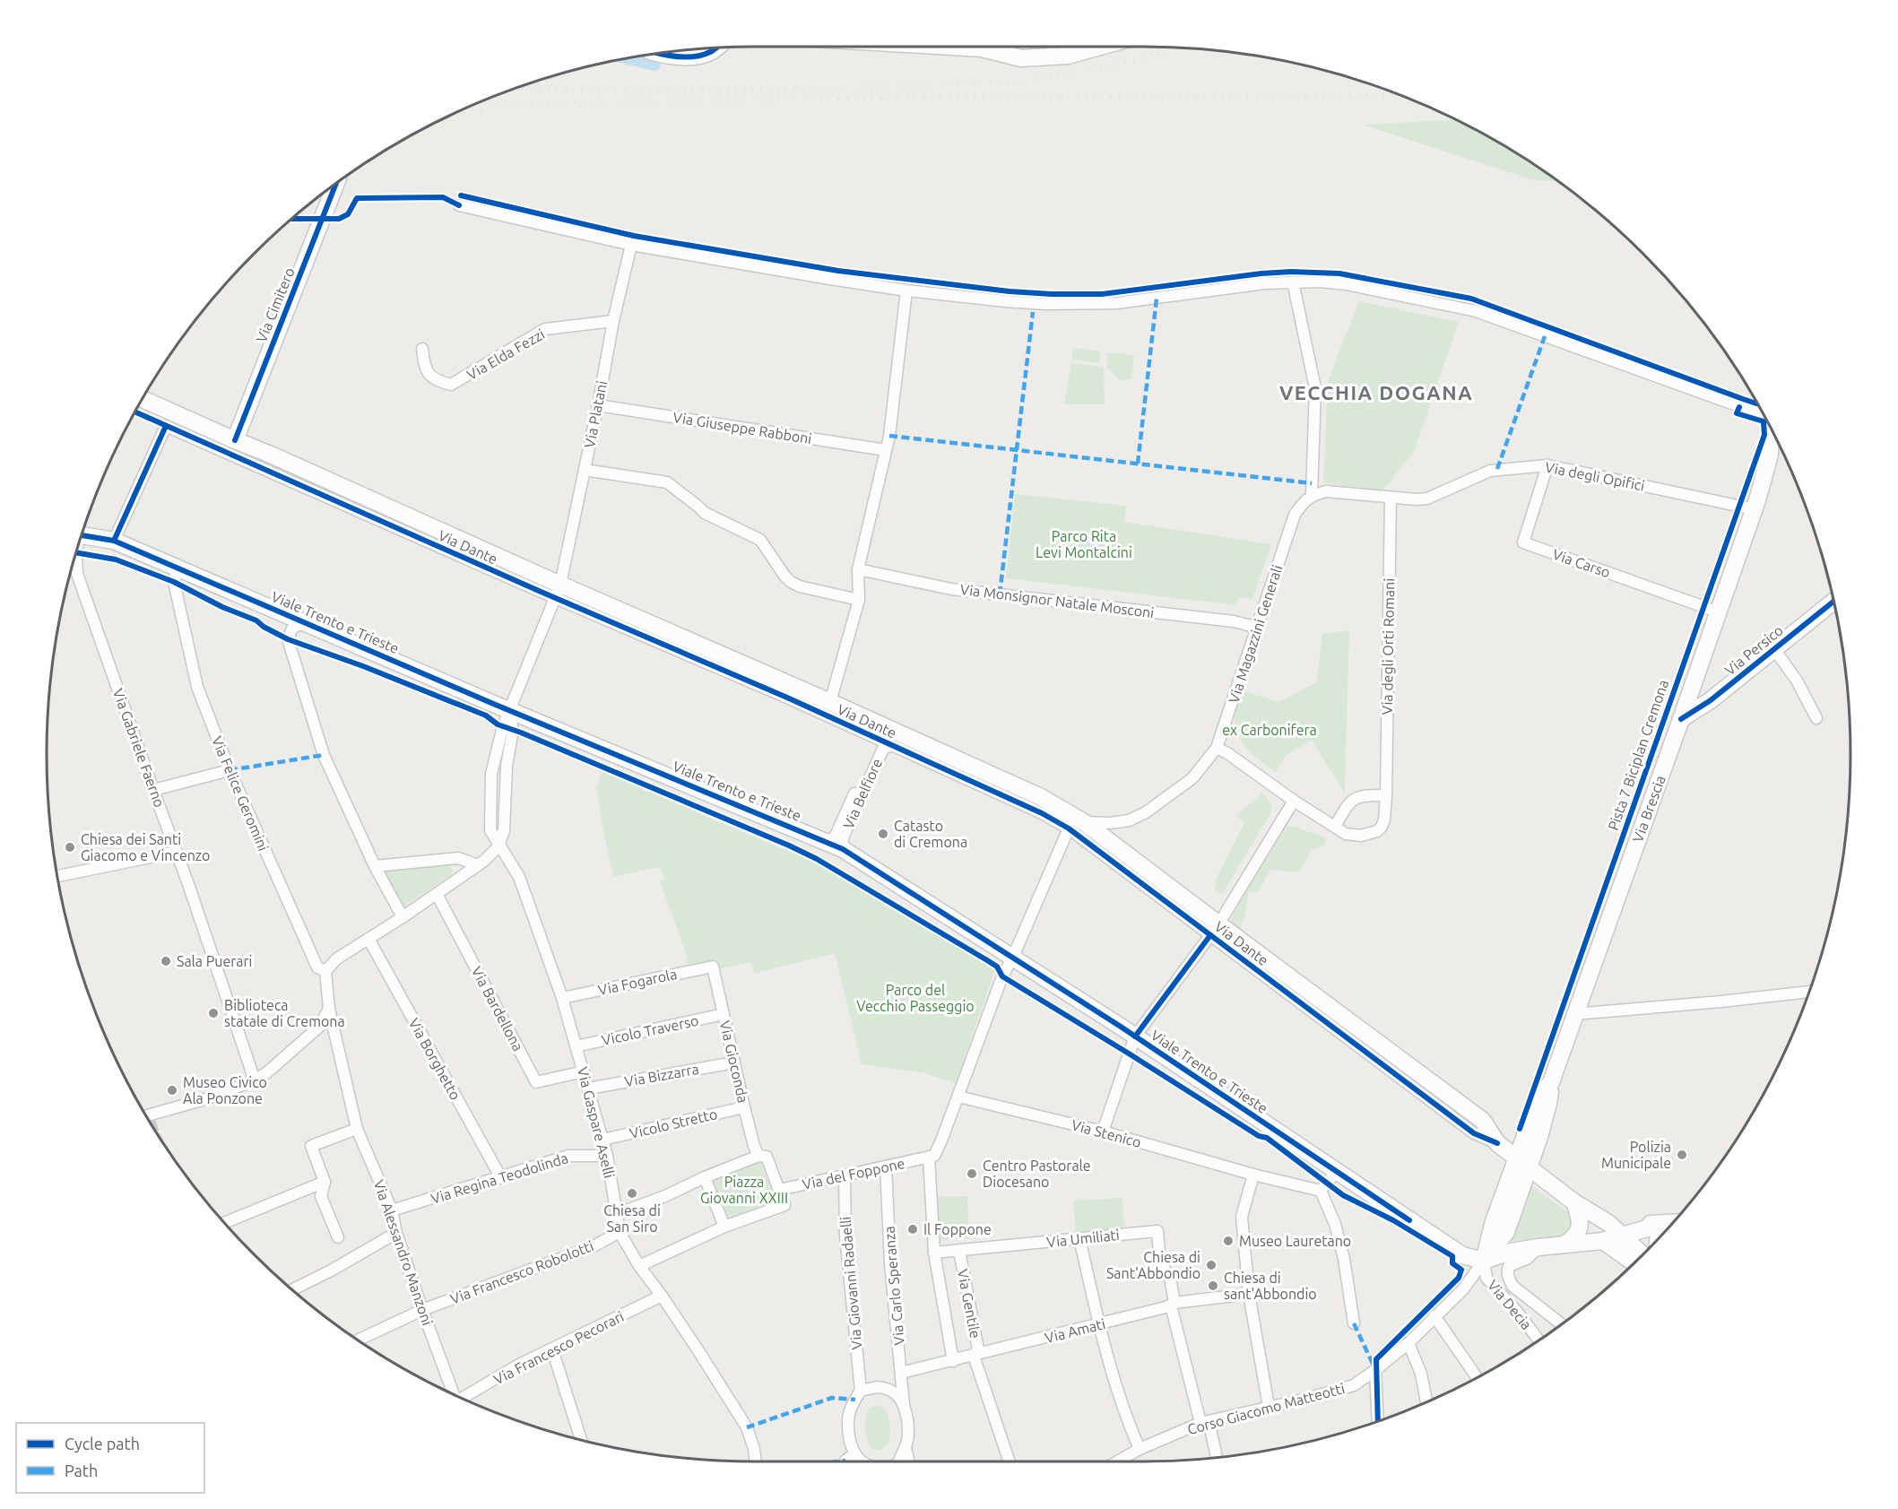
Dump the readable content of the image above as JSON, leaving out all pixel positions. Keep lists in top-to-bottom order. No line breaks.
{"streets":{"main road":["Via Cimitero","Via Dante","Viale Trento e Trieste","Via Persico","Via Brescia"],"street":["Via Elda Fezzi","Via Platani","Via Giuseppe Rabboni","Via degli Opifici","Via Carso","Via Monsignor Natale Mosconi","Via Magazzini Generali","Via degli Orti Romani","Via Gabriele Faerno","Via Felice Geromini","Via Belfiore","Via Fogarola","Via Bardellona","Vicolo Traverso","Via Borghetto","Via Gioconda","Via Bizzarra","Via Gaspare Aselli","Vicolo Stretto","Via Stenico","Via del Foppone","Via Regina Teodolinda","Via Umiliati","Via Alessandro Manzoni","Via Francesco Robolotti","Via Giovanni Radaelli","Via Carlo Speranza","Via Gentile","Via Decia","Via Amati","Via Francesco Pecorari","Corso Giacomo Matteotti"],"cycle path":["Pista 7 Biciplan Cremona"]},"crossings":[["Via Cimitero","Via Dante"],["Via Elda Fezzi","Via Platani"],["Via Platani","Via Giuseppe Rabboni"],["Via Platani","Via Dante"],["Via Platani","Viale Trento e Trieste"],["Via Platani","Via Gaspare Aselli"],["Via degli Opifici","Via Carso"],["Via degli Opifici","Via Magazzini Generali"],["Via degli Opifici","Via degli Orti Romani"],["Via degli Opifici","Via Brescia"],["Via Dante","Via Magazzini Generali"],["Via Dante","Via Belfiore"],["Via Dante","Via Brescia"],["Via Carso","Via Brescia"],["Via Monsignor Natale Mosconi","Via Magazzini Generali"],["Viale Trento e Trieste","Via Felice Geromini"],["Viale Trento e Trieste","Via Belfiore"],["Viale Trento e Trieste","Via Gaspare Aselli"],["Viale Trento e Trieste","Via Decia"],["Viale Trento e Trieste","Corso Giacomo Matteotti"],["Via Magazzini Generali","Via degli Orti Romani"],["Via Persico","Via Brescia"],["Via Fogarola","Via Gioconda"],["Via Fogarola","Via Gaspare Aselli"],["Via Bardellona","Via Gaspare Aselli"],["Vicolo Traverso","Via Gioconda"],["Vicolo Traverso","Via Gaspare Aselli"],["Via Borghetto","Via Regina Teodolinda"],["Via Gioconda","Via Bizzarra"],["Via Gioconda","Vicolo Stretto"],["Via Bizzarra","Via Gaspare Aselli"],["Via Gaspare Aselli","Vicolo Stretto"],["Via Gaspare Aselli","Via Regina Teodolinda"],["Via Gaspare Aselli","Via Francesco Robolotti"],["Via Gaspare Aselli","Via Francesco Pecorari"],["Via del Foppone","Via Giovanni Radaelli"],["Via del Foppone","Via Carlo Speranza"],["Via Regina Teodolinda","Via Alessandro Manzoni"],["Via Umiliati","Via Gentile"],["Via Umiliati","Via Amati"],["Via Alessandro Manzoni","Via Francesco Robolotti"],["Via Carlo Speranza","Via Amati"],["Via Gentile","Via Amati"],["Via Decia","Corso Giacomo Matteotti"]],"districts":["VECCHIA DOGANA"],"parks":["Parco Rita Levi Montalcini","ex Carbonifera","Parco del Vecchio Passeggio","Piazza Giovanni XXIII"],"places":["Catasto di Cremona","Chiesa dei Santi Giacomo e Vincenzo","Sala Puerari","Biblioteca statale di Cremona","Museo Civico Ala Ponzone","Polizia Municipale","Centro Pastorale Diocesano","Chiesa di San Siro","Il Foppone","Museo Lauretano","Chiesa di Sant'Abbondio","Chiesa di sant'Abbondio"],"legend":["Cycle path","Path"]}
